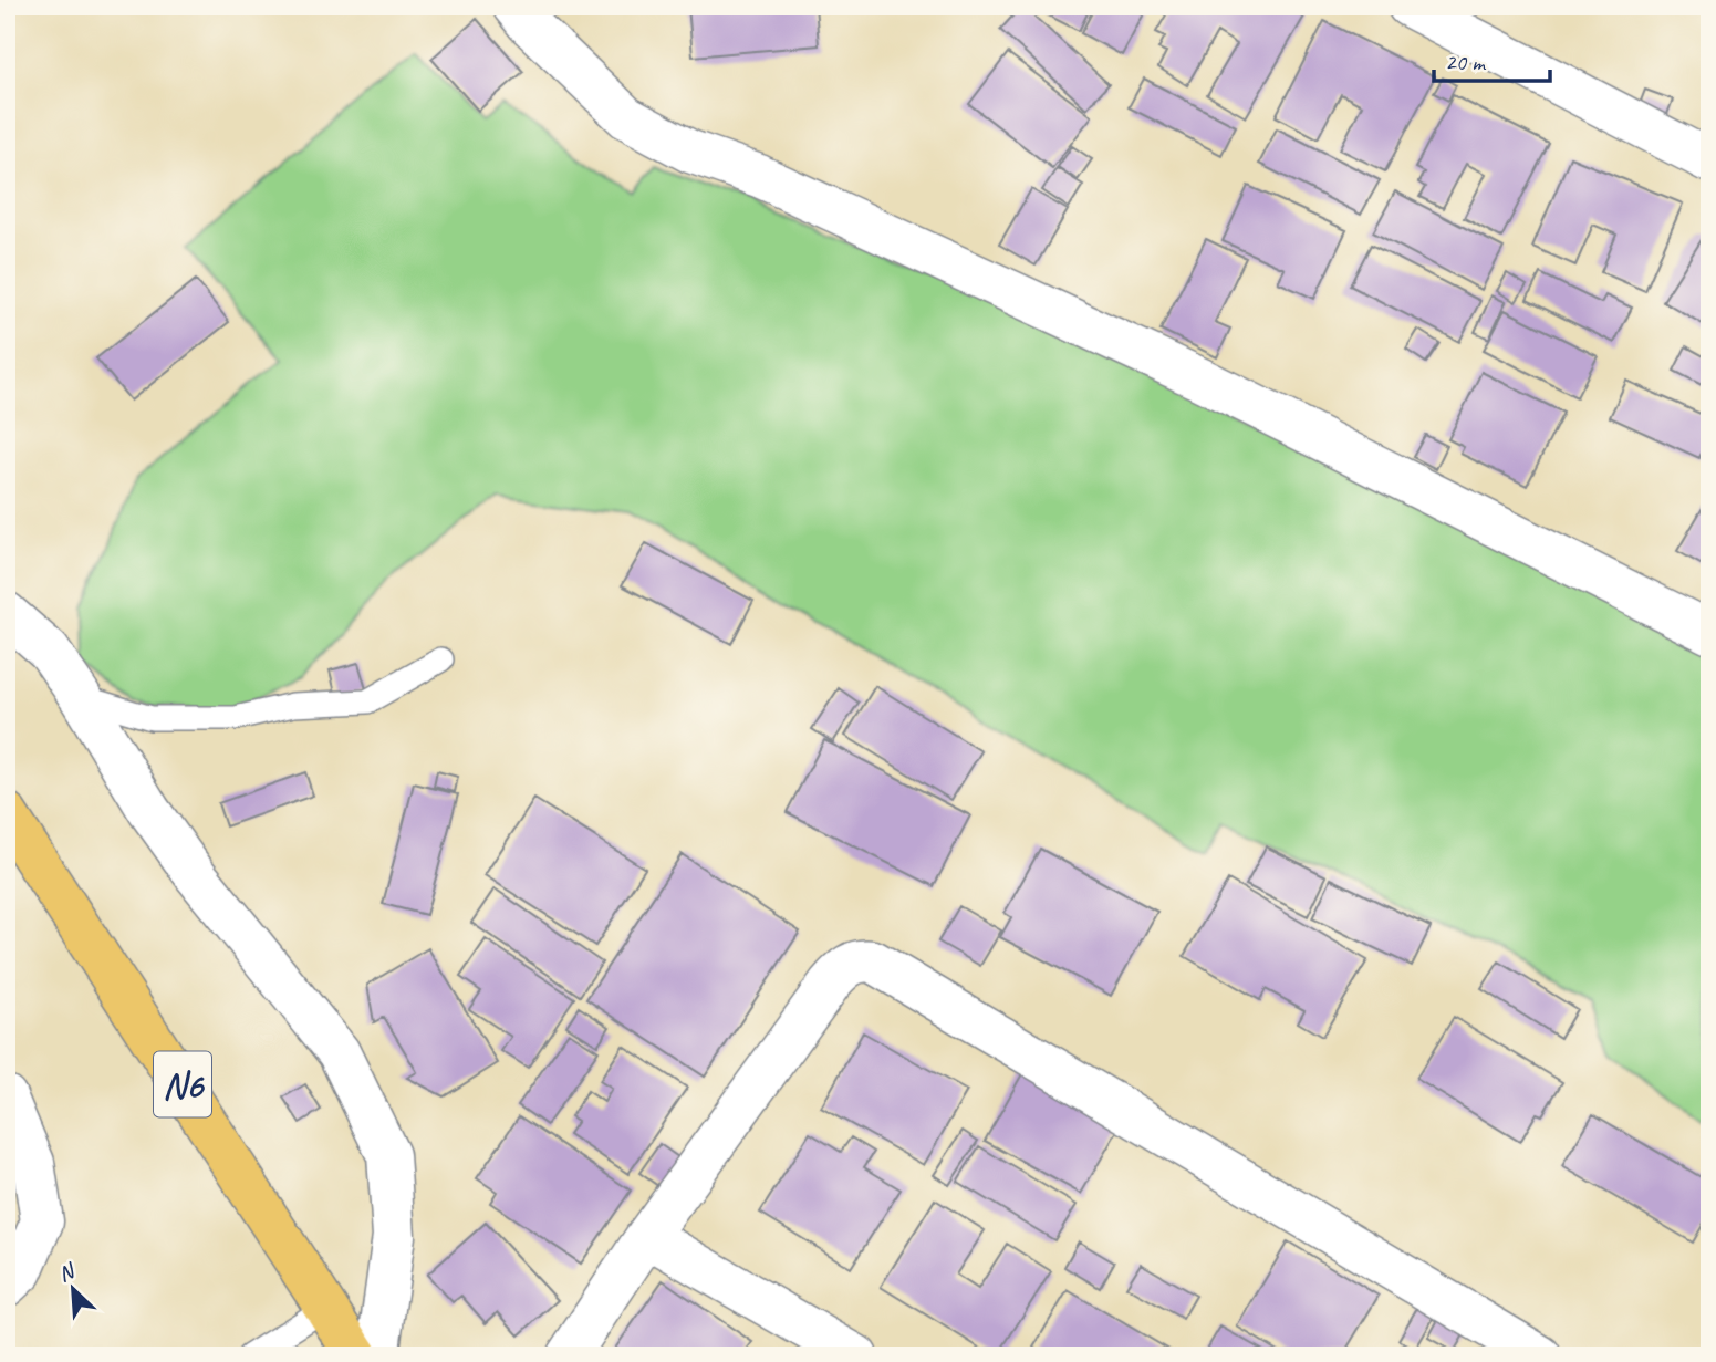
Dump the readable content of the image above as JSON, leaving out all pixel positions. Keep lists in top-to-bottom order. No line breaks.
{"streets":{"highway":["N6"]},"scale_bar":"20 m","north":"top left"}
